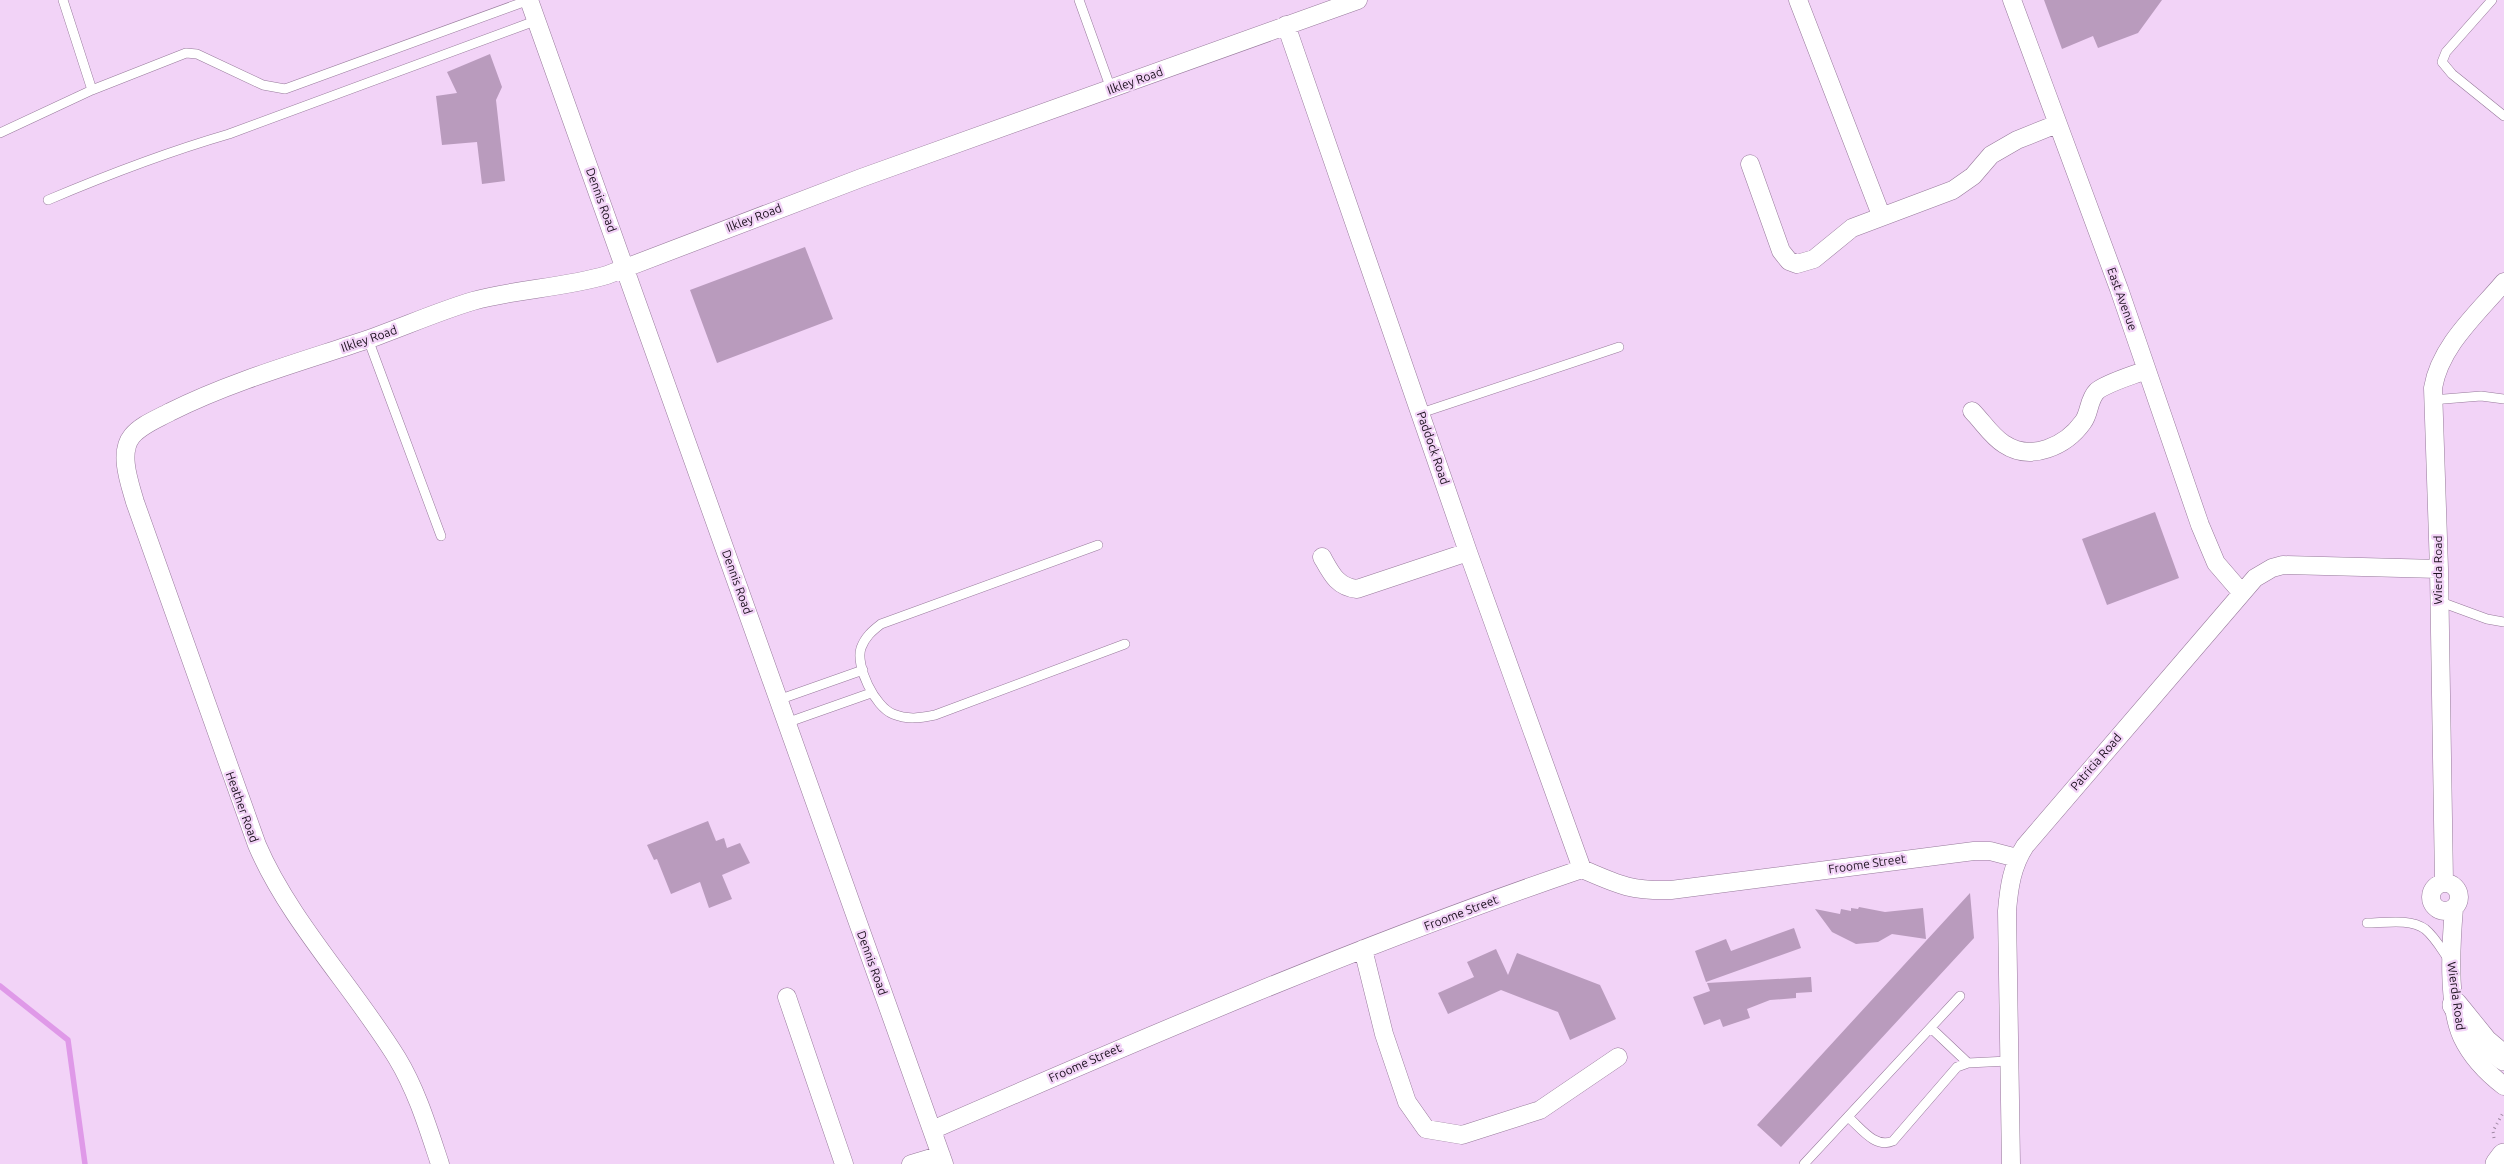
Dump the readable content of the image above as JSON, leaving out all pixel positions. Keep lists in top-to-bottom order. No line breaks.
{"streets":{"street":["Ilkley Road","Dennis Road","East Avenue","Paddock Road","Wierda Road","Patricia Road","Heather Road","Froome Street"]},"crossings":[["Ilkley Road","Dennis Road"],["Ilkley Road","Paddock Road"],["Ilkley Road","Heather Road"],["Dennis Road","Froome Street"],["East Avenue","Patricia Road"],["Paddock Road","Froome Street"],["Wierda Road","Patricia Road"],["Patricia Road","Froome Street"]]}
